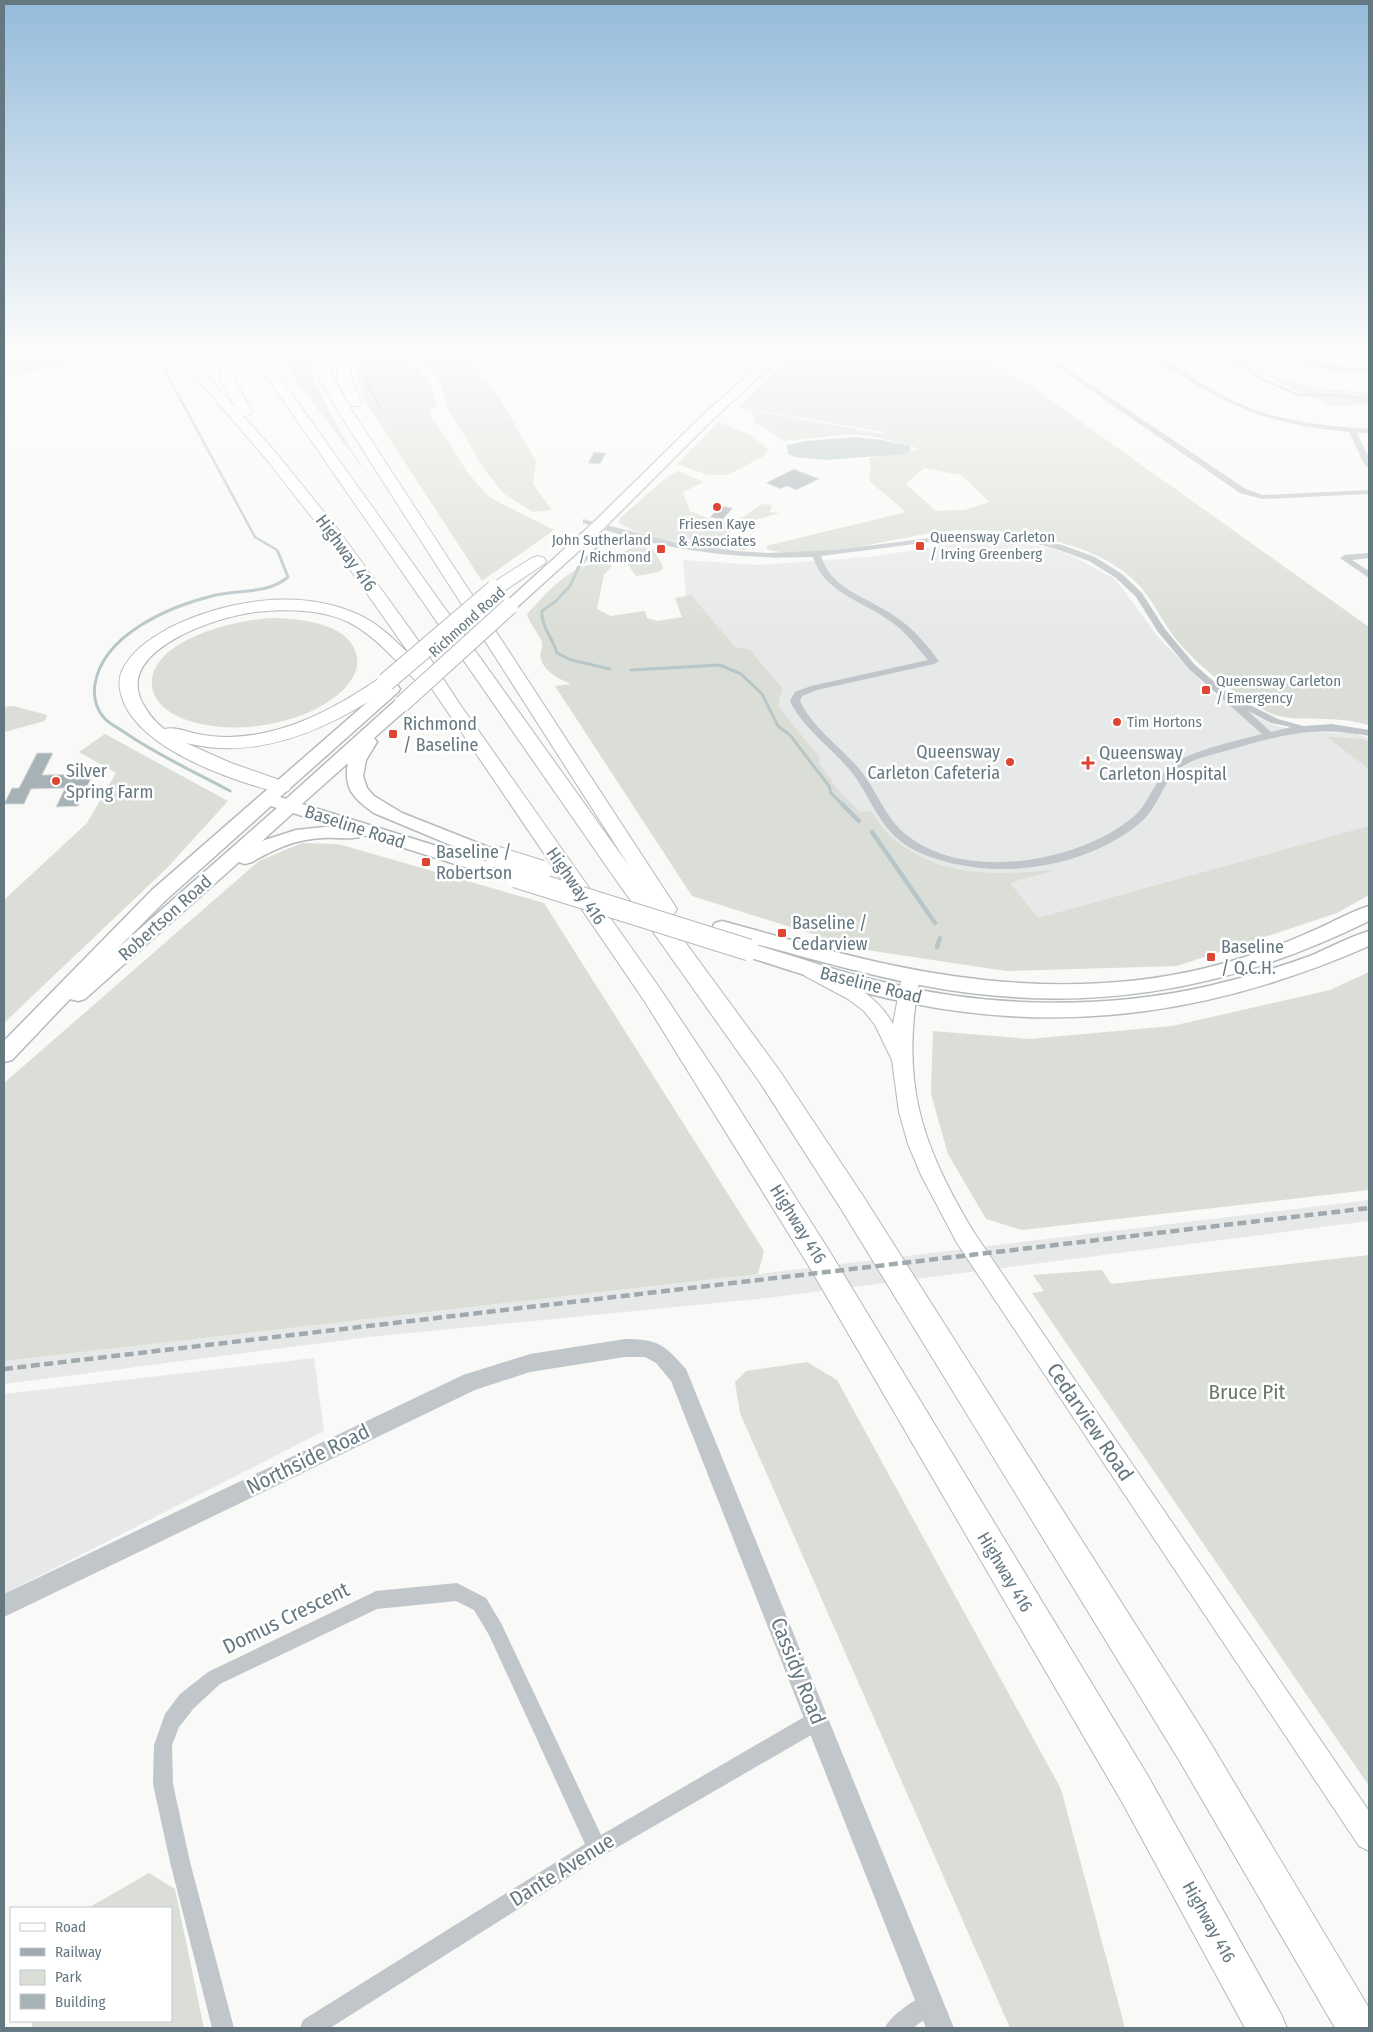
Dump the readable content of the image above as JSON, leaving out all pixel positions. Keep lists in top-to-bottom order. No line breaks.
{"streets":{"highway":["Highway 416"],"main road":["Richmond Road","Baseline Road","Robertson Road","Cedarview Road"],"street":["Northside Road","Domus Crescent","Cassidy Road","Dante Avenue"]},"crossings":[["Richmond Road","Baseline Road"],["Richmond Road","Robertson Road"],["Baseline Road","Robertson Road"],["Baseline Road","Cedarview Road"],["Northside Road","Cassidy Road"],["Domus Crescent","Dante Avenue"],["Cassidy Road","Dante Avenue"]],"parks":["Bruce Pit"],"places":{"other":["Friesen Kaye & Associates","Tim Hortons","Queensway Carleton Cafeteria","Silver Spring Farm"],"transit":["Queensway Carleton / Irving Greenberg","John Sutherland / Richmond","Queensway Carleton / Emergency","Richmond / Baseline","Baseline / Robertson","Baseline / Cedarview","Baseline / Q.C.H."],"health":["Queensway Carleton Hospital"]},"legend":["Road","Railway","Park","Building"]}
